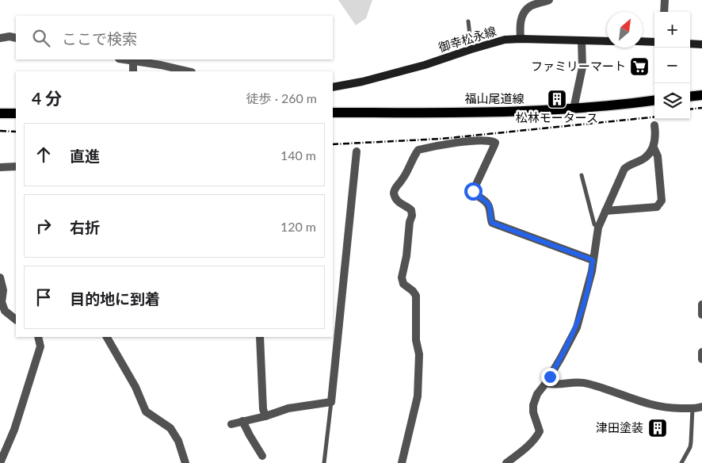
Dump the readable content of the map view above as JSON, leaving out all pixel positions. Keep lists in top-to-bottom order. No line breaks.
{"streets":{"main road":["御幸松永線","福山尾道線"]},"places":{"supermarket":["ファミリーマート"],"building":["松林モータース","津田塗装"]},"north":"top right","page":{"map_buttons":["+","−"],"search":"ここで検索","heading":["4 分","徒歩 · 260 m"],"list":[["直進","140 m"],["右折","120 m"],"目的地に到着"]}}
